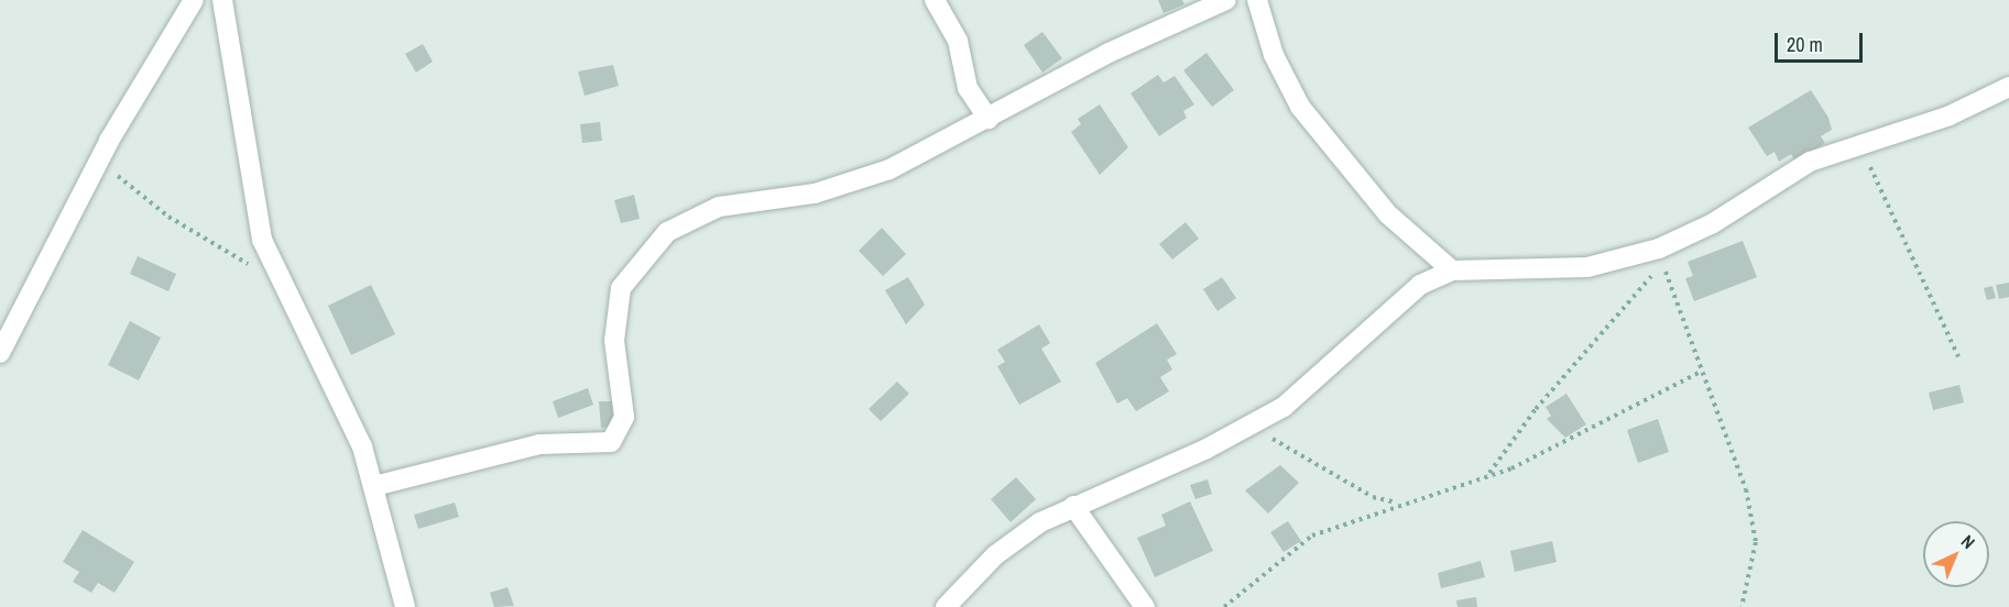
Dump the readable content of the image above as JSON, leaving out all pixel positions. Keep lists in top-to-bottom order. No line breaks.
{"scale_bar":"20 m","north":"top right"}
